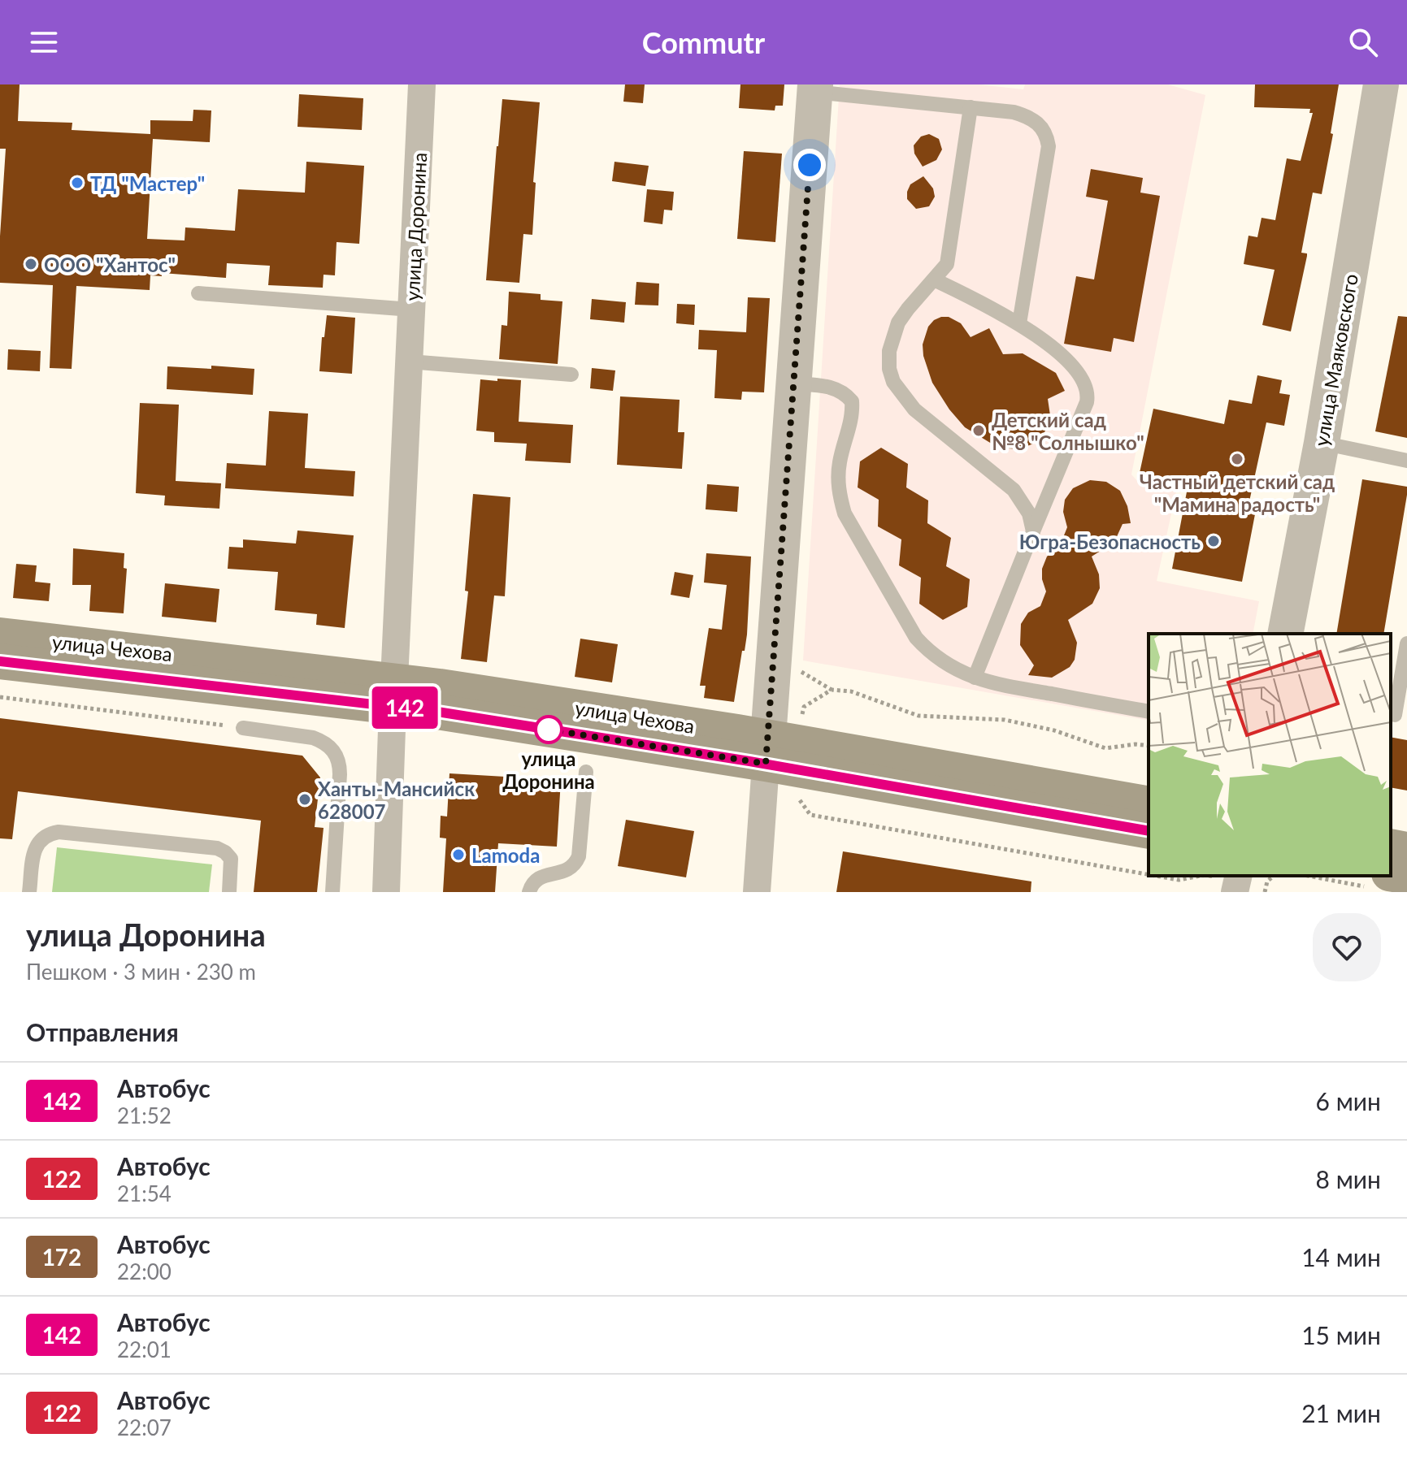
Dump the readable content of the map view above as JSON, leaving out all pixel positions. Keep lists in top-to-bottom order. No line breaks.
{"streets":{"main road":["улица Чехова"],"street":["улица Доронина","улица Маяковского"]},"crossings":[["улица Доронина","улица Чехова"]],"places":["ТД \"Мастер\"","ООО \"Хантос\"","Детский сад №8 \"Солнышко\"","Частный детский сад \"Мамина радость\"","Югра-Безопасность","улица Доронина","Ханты-Мансийск 628007","Lamoda"],"lines":["bus line 142"],"page":{"header":"Commutr","on_map":"142","heading":[["улица Доронина","Пешком · 3 мин · 230 m"],"Отправления"],"list":[{"mark":"142","name":"Автобус","note":"21:52","value":"6 мин"},{"mark":"122","name":"Автобус","note":"21:54","value":"8 мин"},{"mark":"172","name":"Автобус","note":"22:00","value":"14 мин"},{"mark":"142","name":"Автобус","note":"22:01","value":"15 мин"},{"mark":"122","name":"Автобус","note":"22:07","value":"21 мин"}]}}
